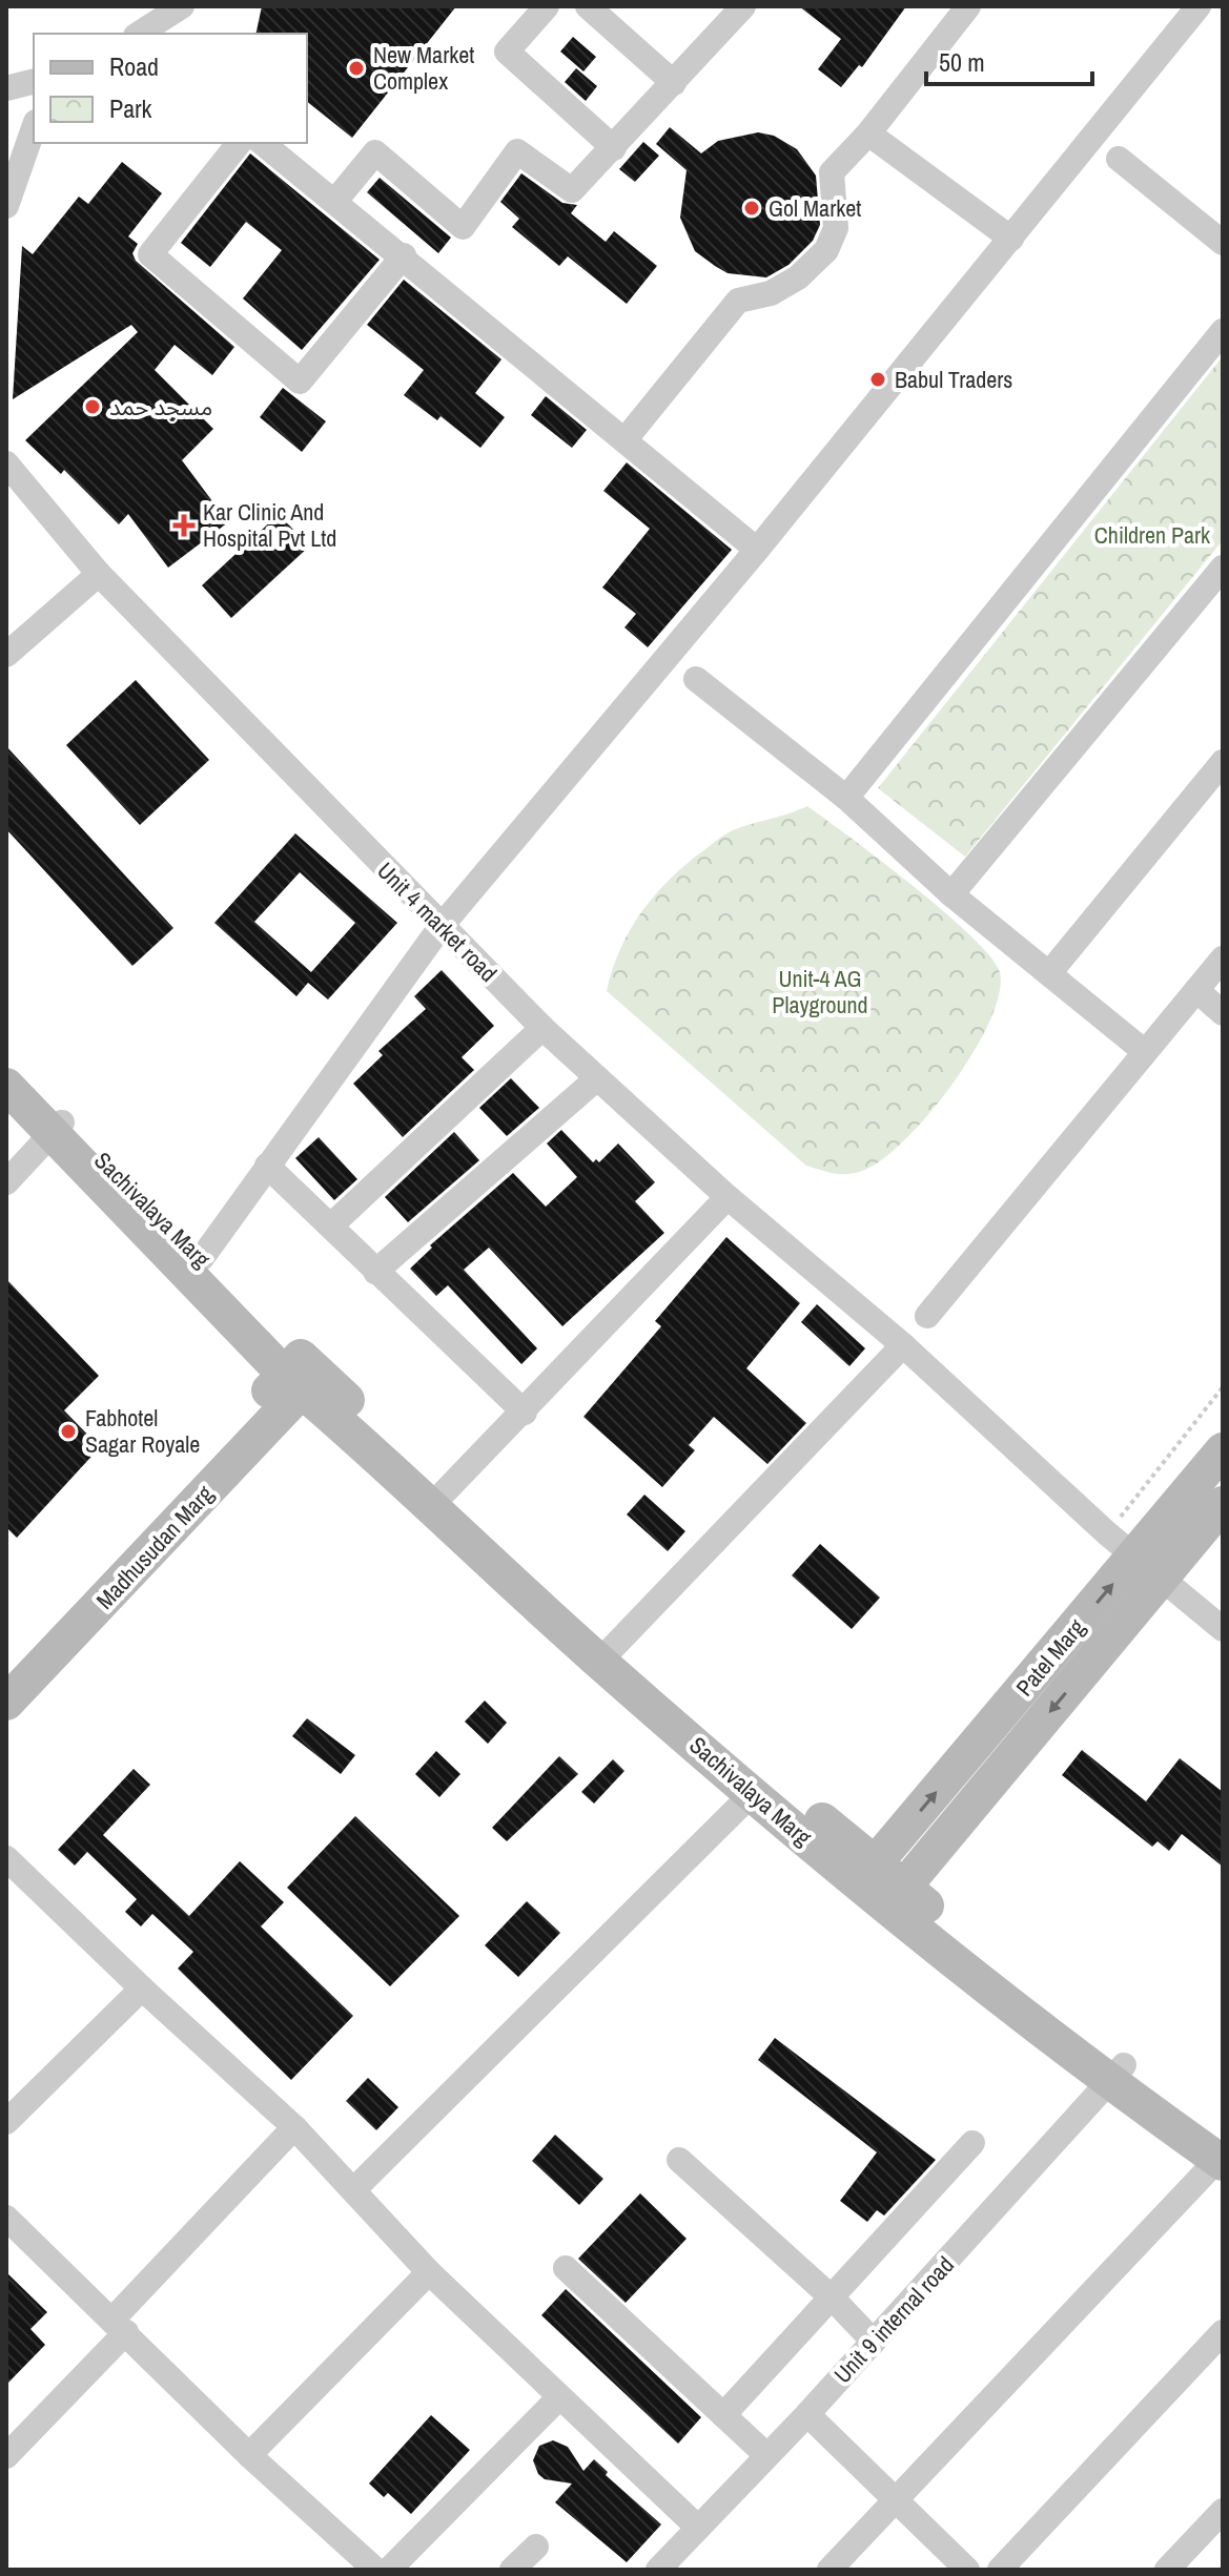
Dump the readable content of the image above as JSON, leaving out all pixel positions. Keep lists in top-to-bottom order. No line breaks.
{"streets":{"main road":["Sachivalaya Marg","Madhusudan Marg","Patel Marg"],"street":["Unit 4 market road","Unit 9 internal road"]},"crossings":[["Unit 4 market road","Patel Marg"],["Sachivalaya Marg","Madhusudan Marg"],["Sachivalaya Marg","Patel Marg"],["Sachivalaya Marg","Unit 9 internal road"]],"parks":["Children Park","Unit-4 AG Playground"],"places":{"other":["New Market Complex","Gol Market","Babul Traders","مسجد حمد","Fabhotel Sagar Royale"],"health":["Kar Clinic And Hospital Pvt Ltd"]},"legend":["Road","Park"],"scale_bar":"50 m"}
